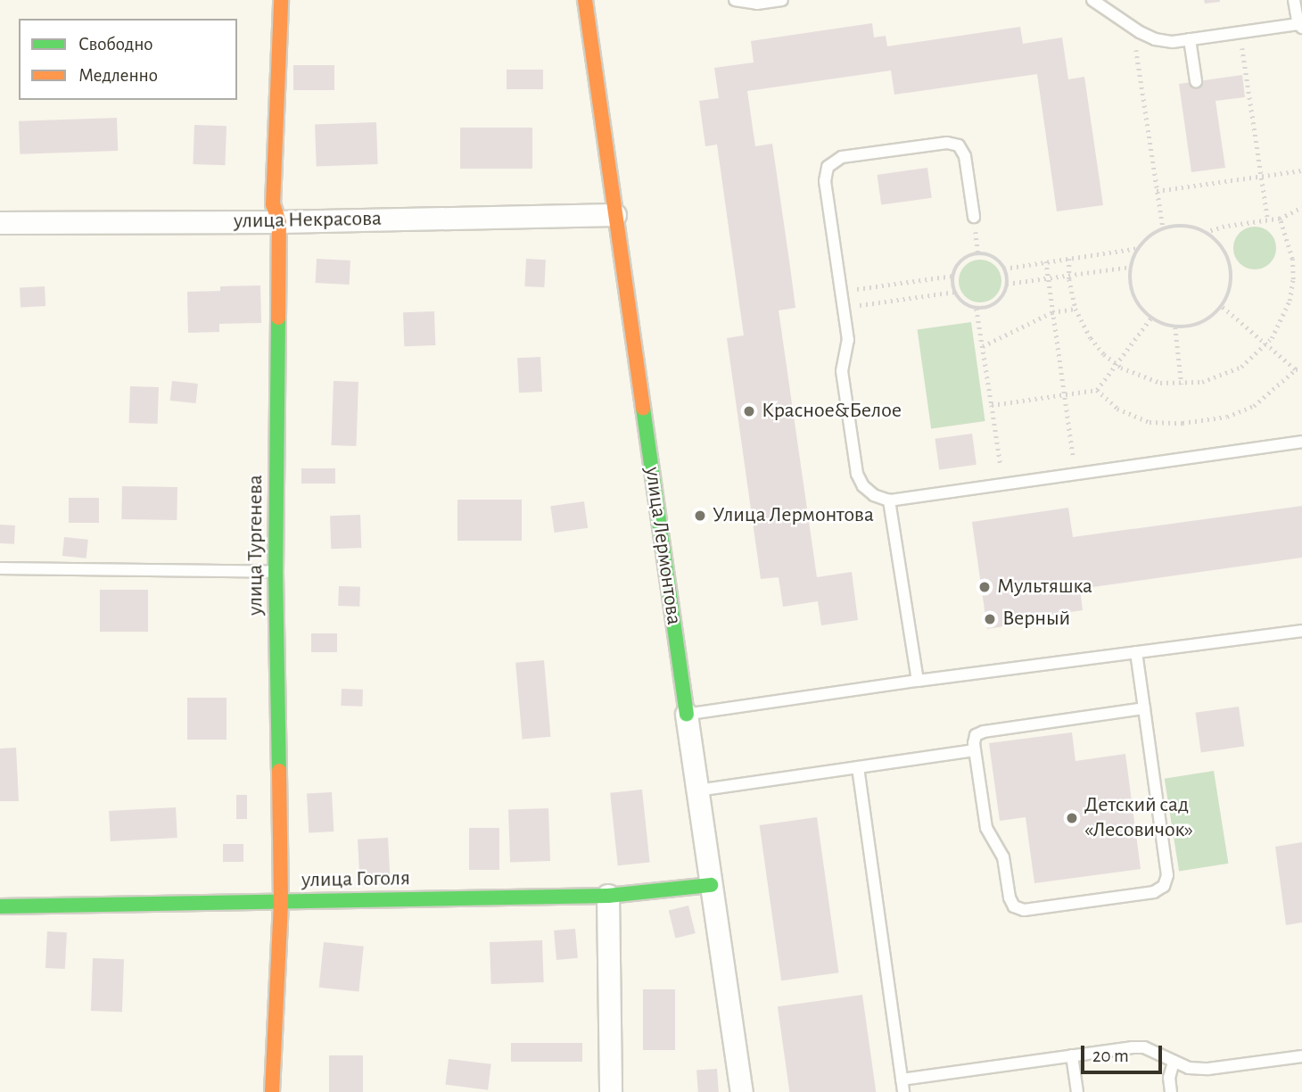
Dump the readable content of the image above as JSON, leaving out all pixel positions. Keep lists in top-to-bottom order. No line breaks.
{"streets":{"street":["улица Некрасова","улица Тургенева","улица Лермонтова","улица Гоголя"]},"crossings":[["улица Некрасова","улица Тургенева"],["улица Некрасова","улица Лермонтова"],["улица Тургенева","улица Гоголя"],["улица Лермонтова","улица Гоголя"]],"places":["Красное&Белое","Улица Лермонтова","Мультяшка","Верный","Детский сад «Лесовичок»"],"legend":["Свободно","Медленно"],"scale_bar":"20 m"}
